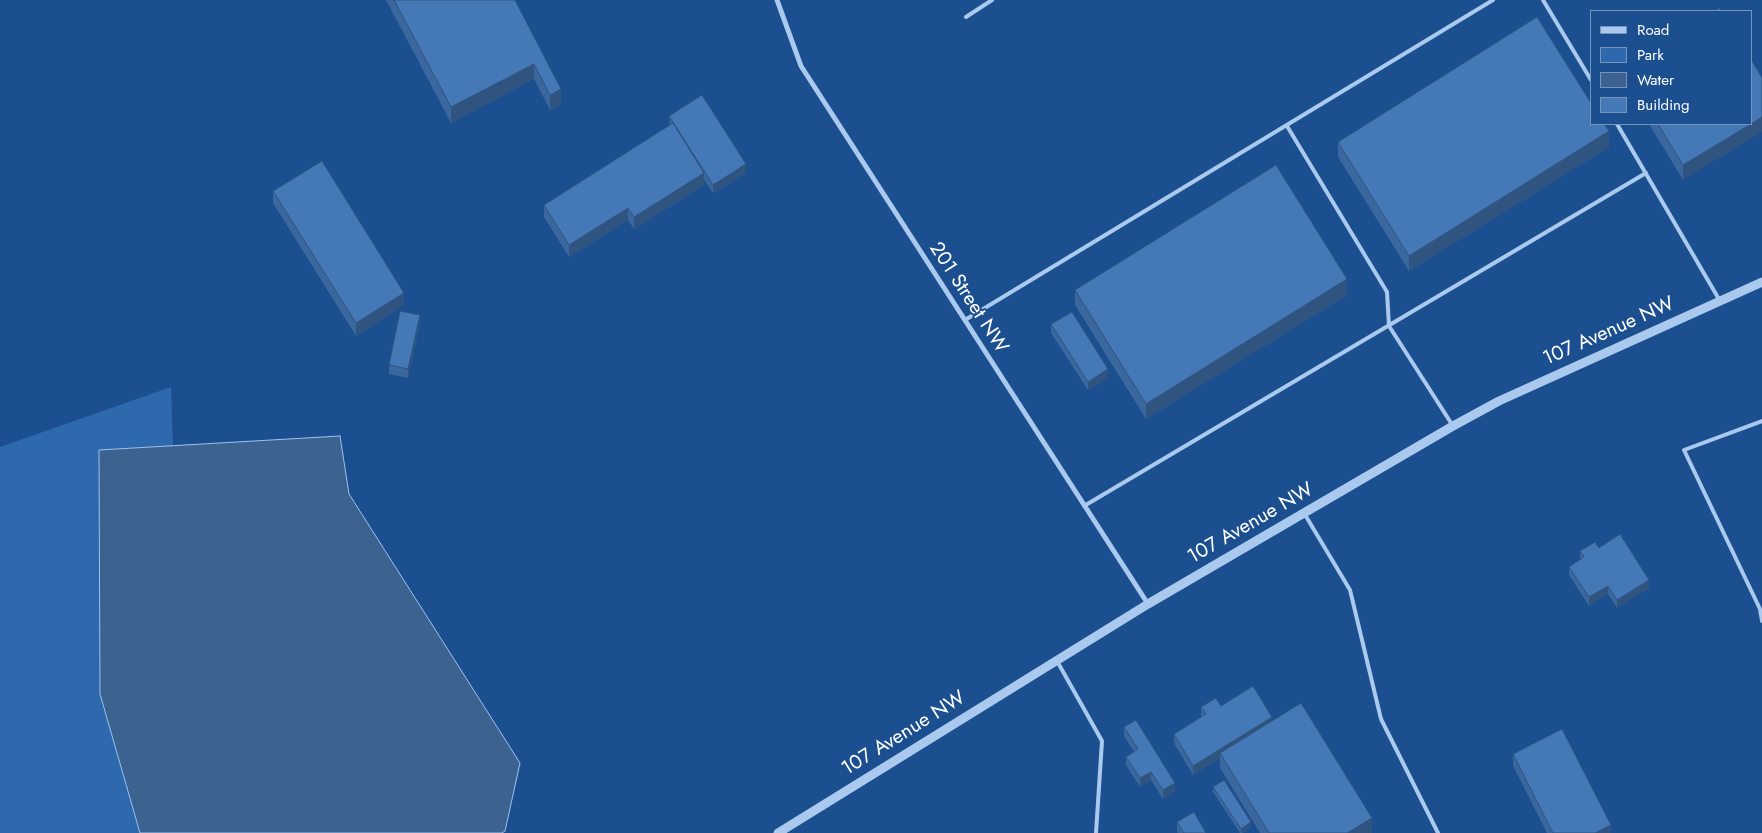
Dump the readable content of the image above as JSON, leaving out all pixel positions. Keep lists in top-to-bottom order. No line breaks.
{"streets":{"street":["201 Street NW","107 Avenue NW"]},"crossings":[["201 Street NW","107 Avenue NW"]],"legend":["Road","Park","Water","Building"]}
